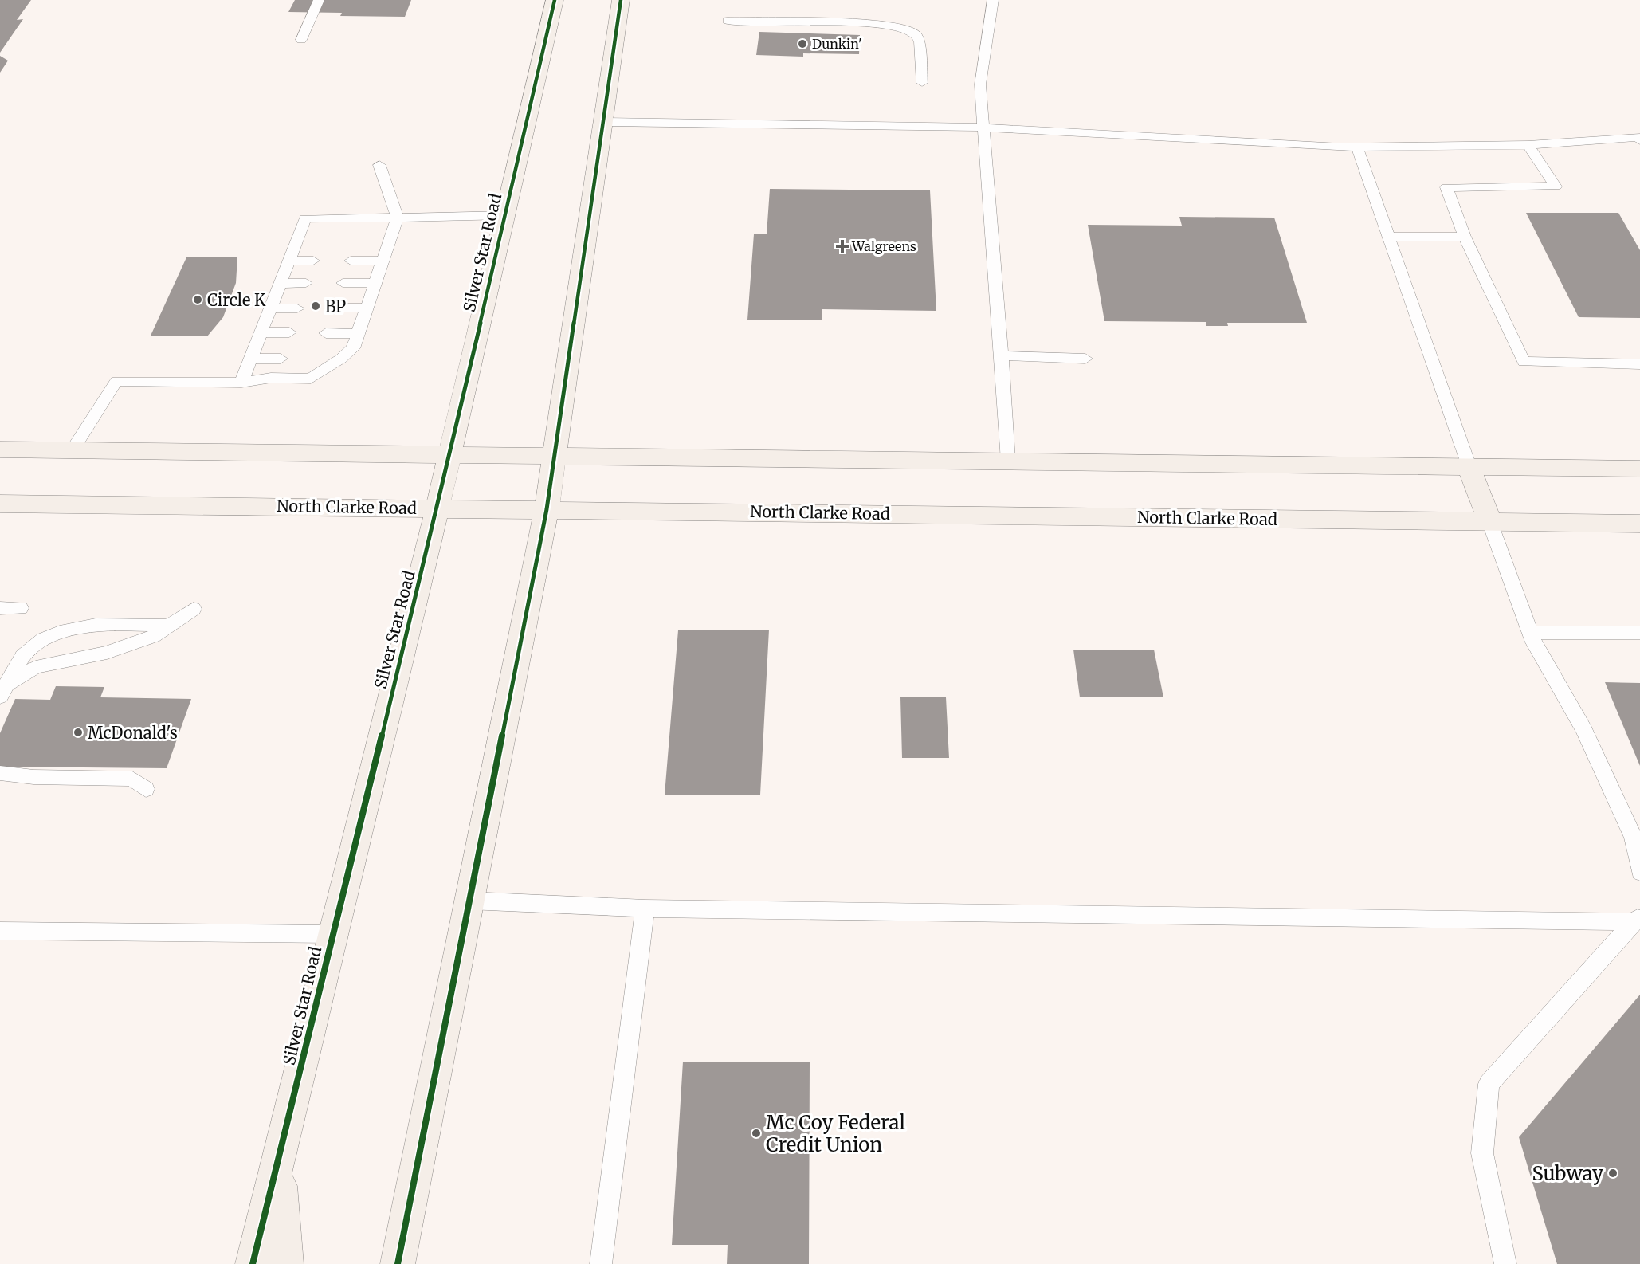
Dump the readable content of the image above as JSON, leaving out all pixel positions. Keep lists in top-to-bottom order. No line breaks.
{"streets":{"main road":["Silver Star Road","North Clarke Road"]},"crossings":[["Silver Star Road","North Clarke Road"]],"places":{"other":["Dunkin'","Circle K","BP","McDonald's","Mc Coy Federal Credit Union","Subway"],"health":["Walgreens"]}}
